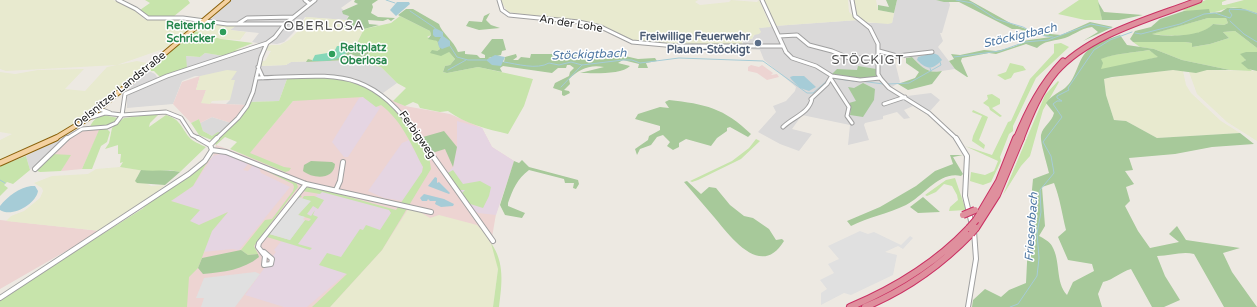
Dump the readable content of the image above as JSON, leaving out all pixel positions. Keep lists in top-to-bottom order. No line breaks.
{"streets":{"main road":["Oelsnitzer Landstraße"],"street":["An der Lohe","Ferbigweg"]},"districts":["OBERLOSA","STÖCKIGT"],"water":["Stöckigtbach","Friesenbach"],"places":["Reiterhof Schricker","Freiwillige Feuerwehr Plauen-Stöckigt","Reitplatz Oberlosa"]}
